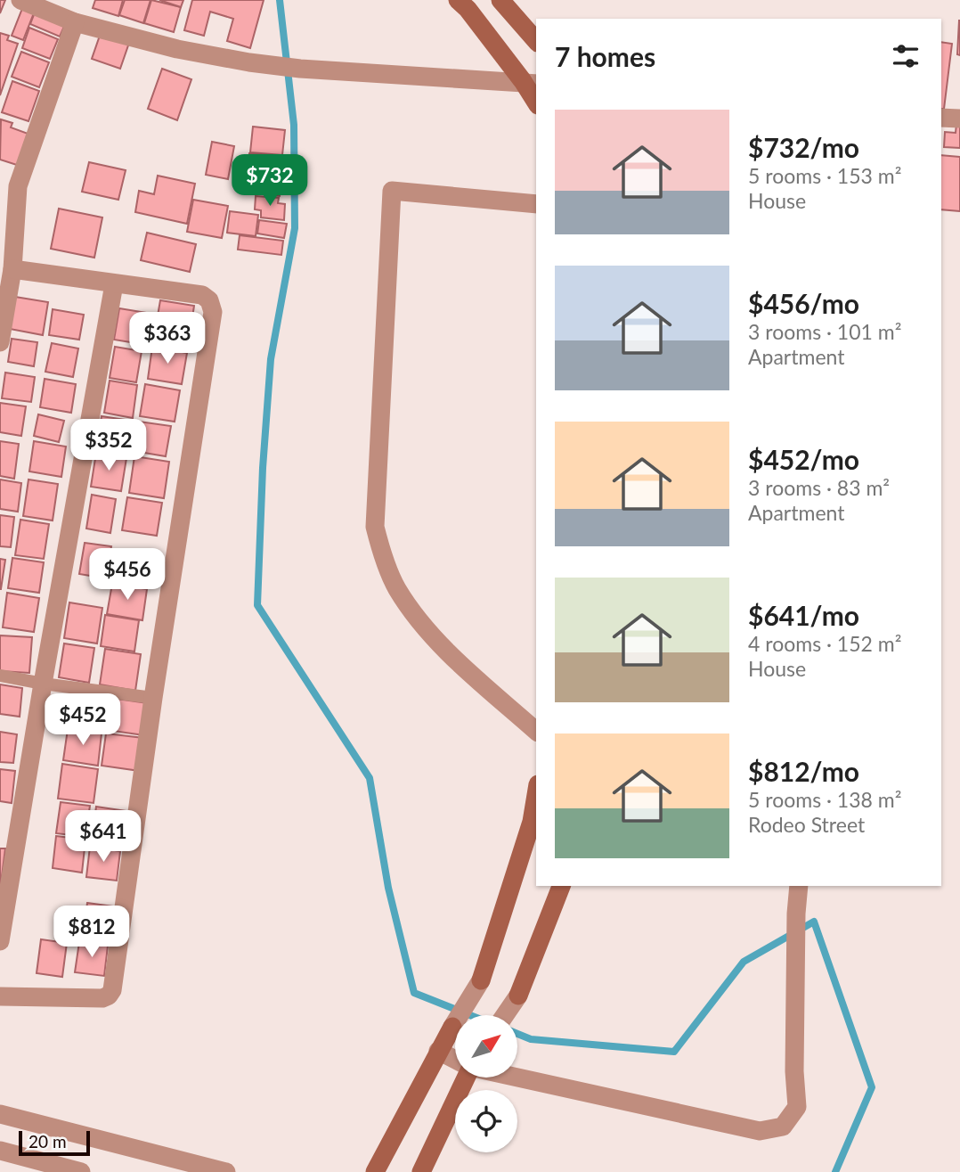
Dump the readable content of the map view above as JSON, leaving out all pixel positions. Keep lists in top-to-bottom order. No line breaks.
{"scale_bar":"20 m","north":"top right","page":{"heading":"7 homes","list":[{"name":"$732/mo","note":"5 rooms · 153 m² · House"},{"name":"$456/mo","note":"3 rooms · 101 m² · Apartment"},{"name":"$452/mo","note":"3 rooms · 83 m² · Apartment"},{"name":"$641/mo","note":"4 rooms · 152 m² · House"},{"name":"$812/mo","note":"5 rooms · 138 m² · Rodeo Street"}],"price":["$732","$363","$352","$456","$452","$641","$812"],"scale":"20 m"}}
